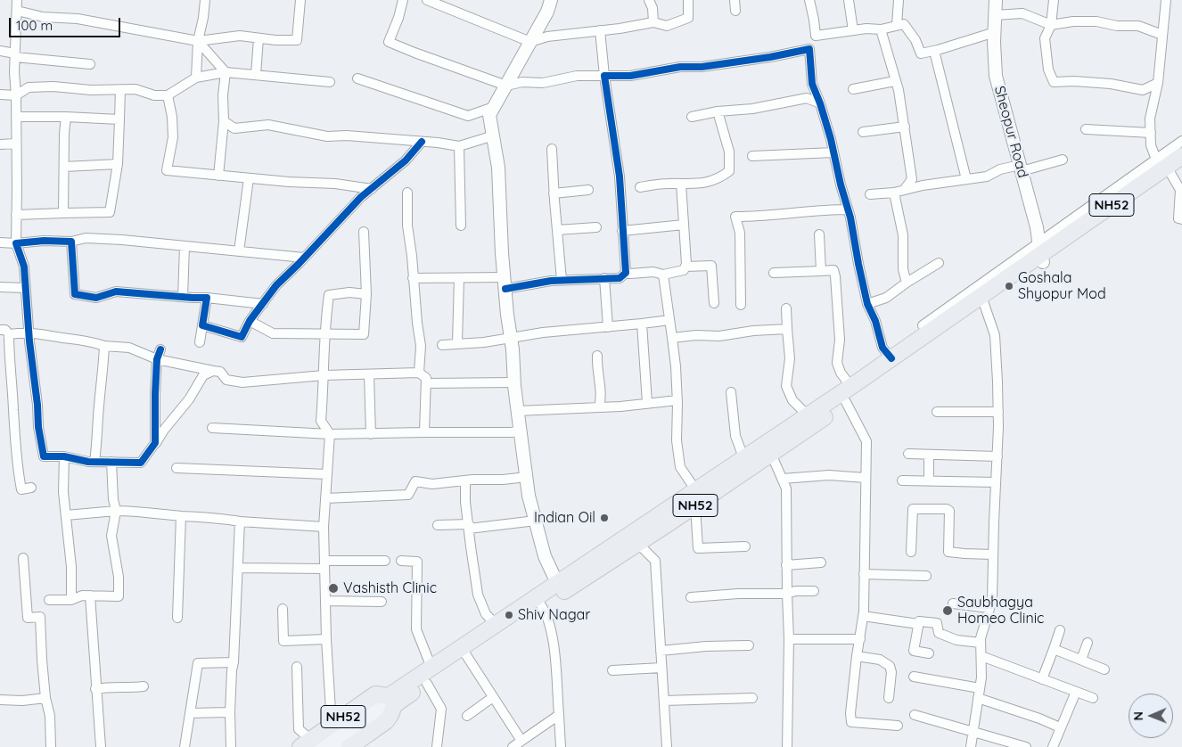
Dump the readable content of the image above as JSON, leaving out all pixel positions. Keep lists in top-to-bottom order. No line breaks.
{"streets":{"highway":["NH52"],"street":["Sheopur Road"]},"crossings":[["Sheopur Road","NH52"]],"places":["Goshala Shyopur Mod","Indian Oil","Vashisth Clinic","Saubhagya Homeo Clinic","Shiv Nagar"],"scale_bar":"100 m","north":"left"}
